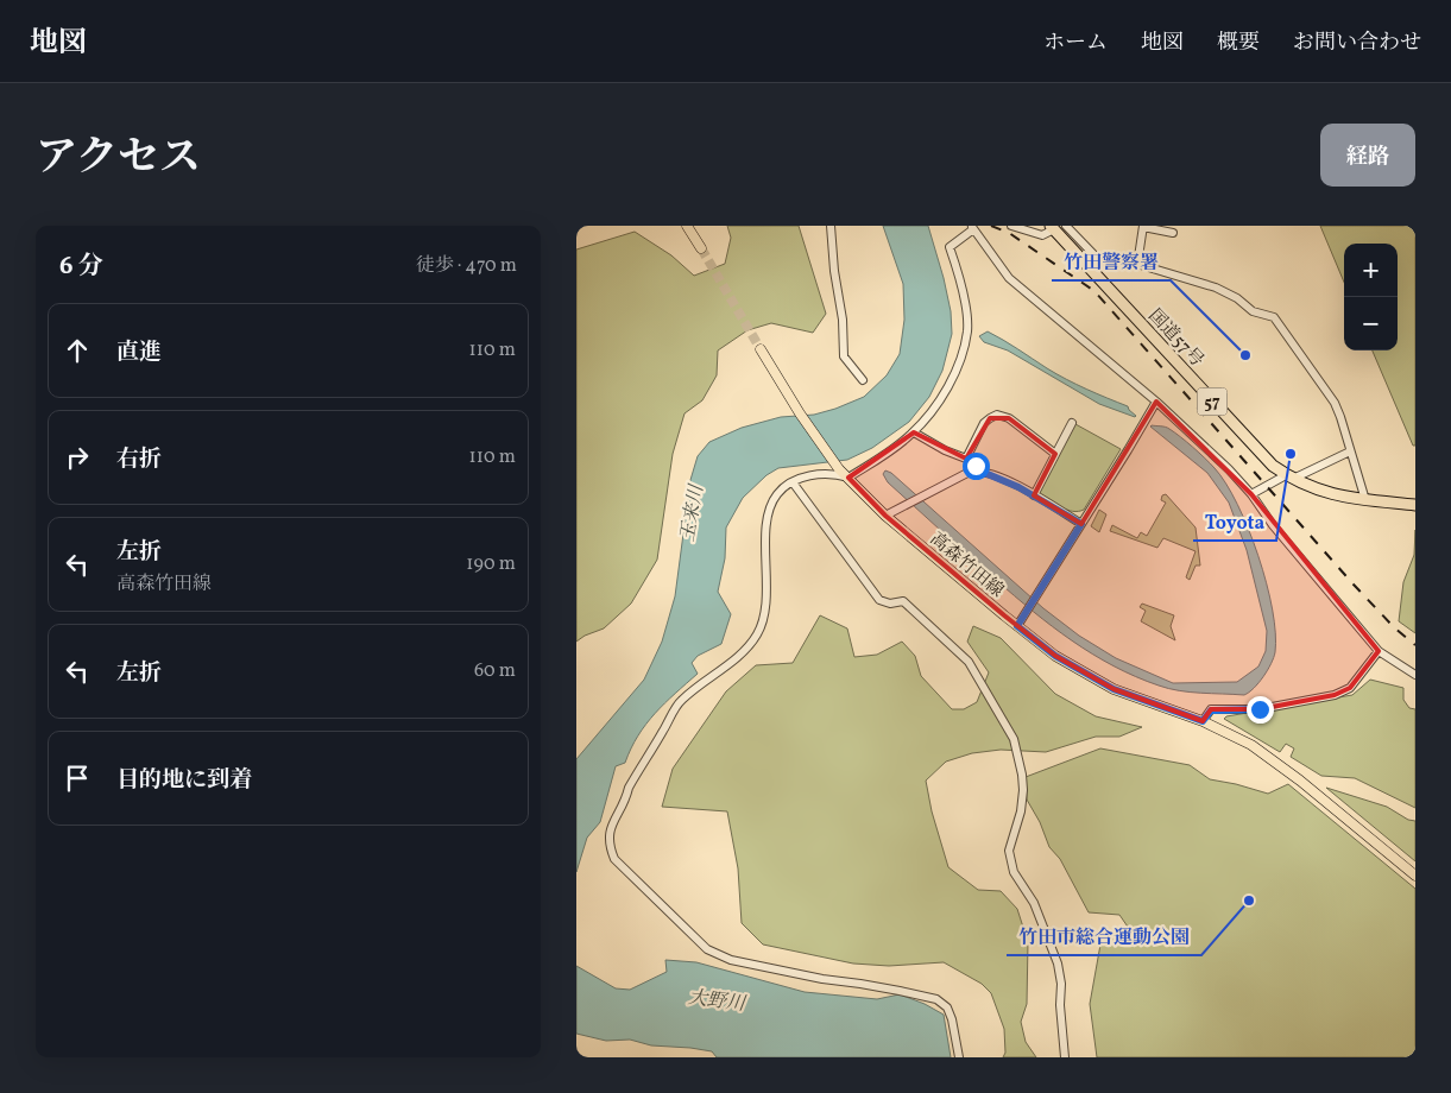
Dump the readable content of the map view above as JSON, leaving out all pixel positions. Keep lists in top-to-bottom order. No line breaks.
{"streets":{"highway":["国道57号","57"],"main road":["高森竹田線"]},"water":["玉来川","大野川"],"places":["竹田警察署","Toyota","竹田市総合運動公園"],"page":{"header":"地図","nav":["ホーム","地図","概要","お問い合わせ"],"title":"アクセス","buttons":"経路","heading":["6 分","徒歩 · 470 m"],"map_buttons":["+","−"],"list":[["直進","110 m"],["右折","110 m"],["左折","高森竹田線","190 m"],["左折","60 m"],"目的地に到着"]}}
